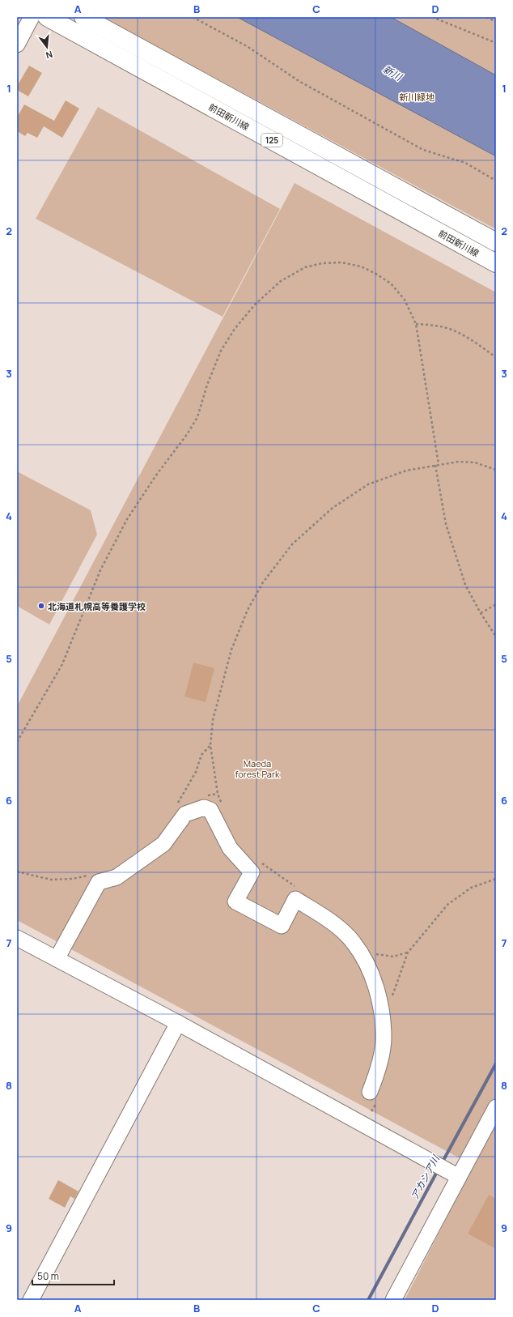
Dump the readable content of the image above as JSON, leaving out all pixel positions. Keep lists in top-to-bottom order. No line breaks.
{"streets":{"main road":["前田新川線","125"]},"water":["新川","アカシア川"],"parks":["新川緑地","Maeda forest Park"],"places":["北海道札幌高等養護学校"],"scale_bar":"50 m","north":"bottom","grid":{"columns":["A","B","C","D"],"rows":["1","2","3","4","5","6","7","8","9"]}}
